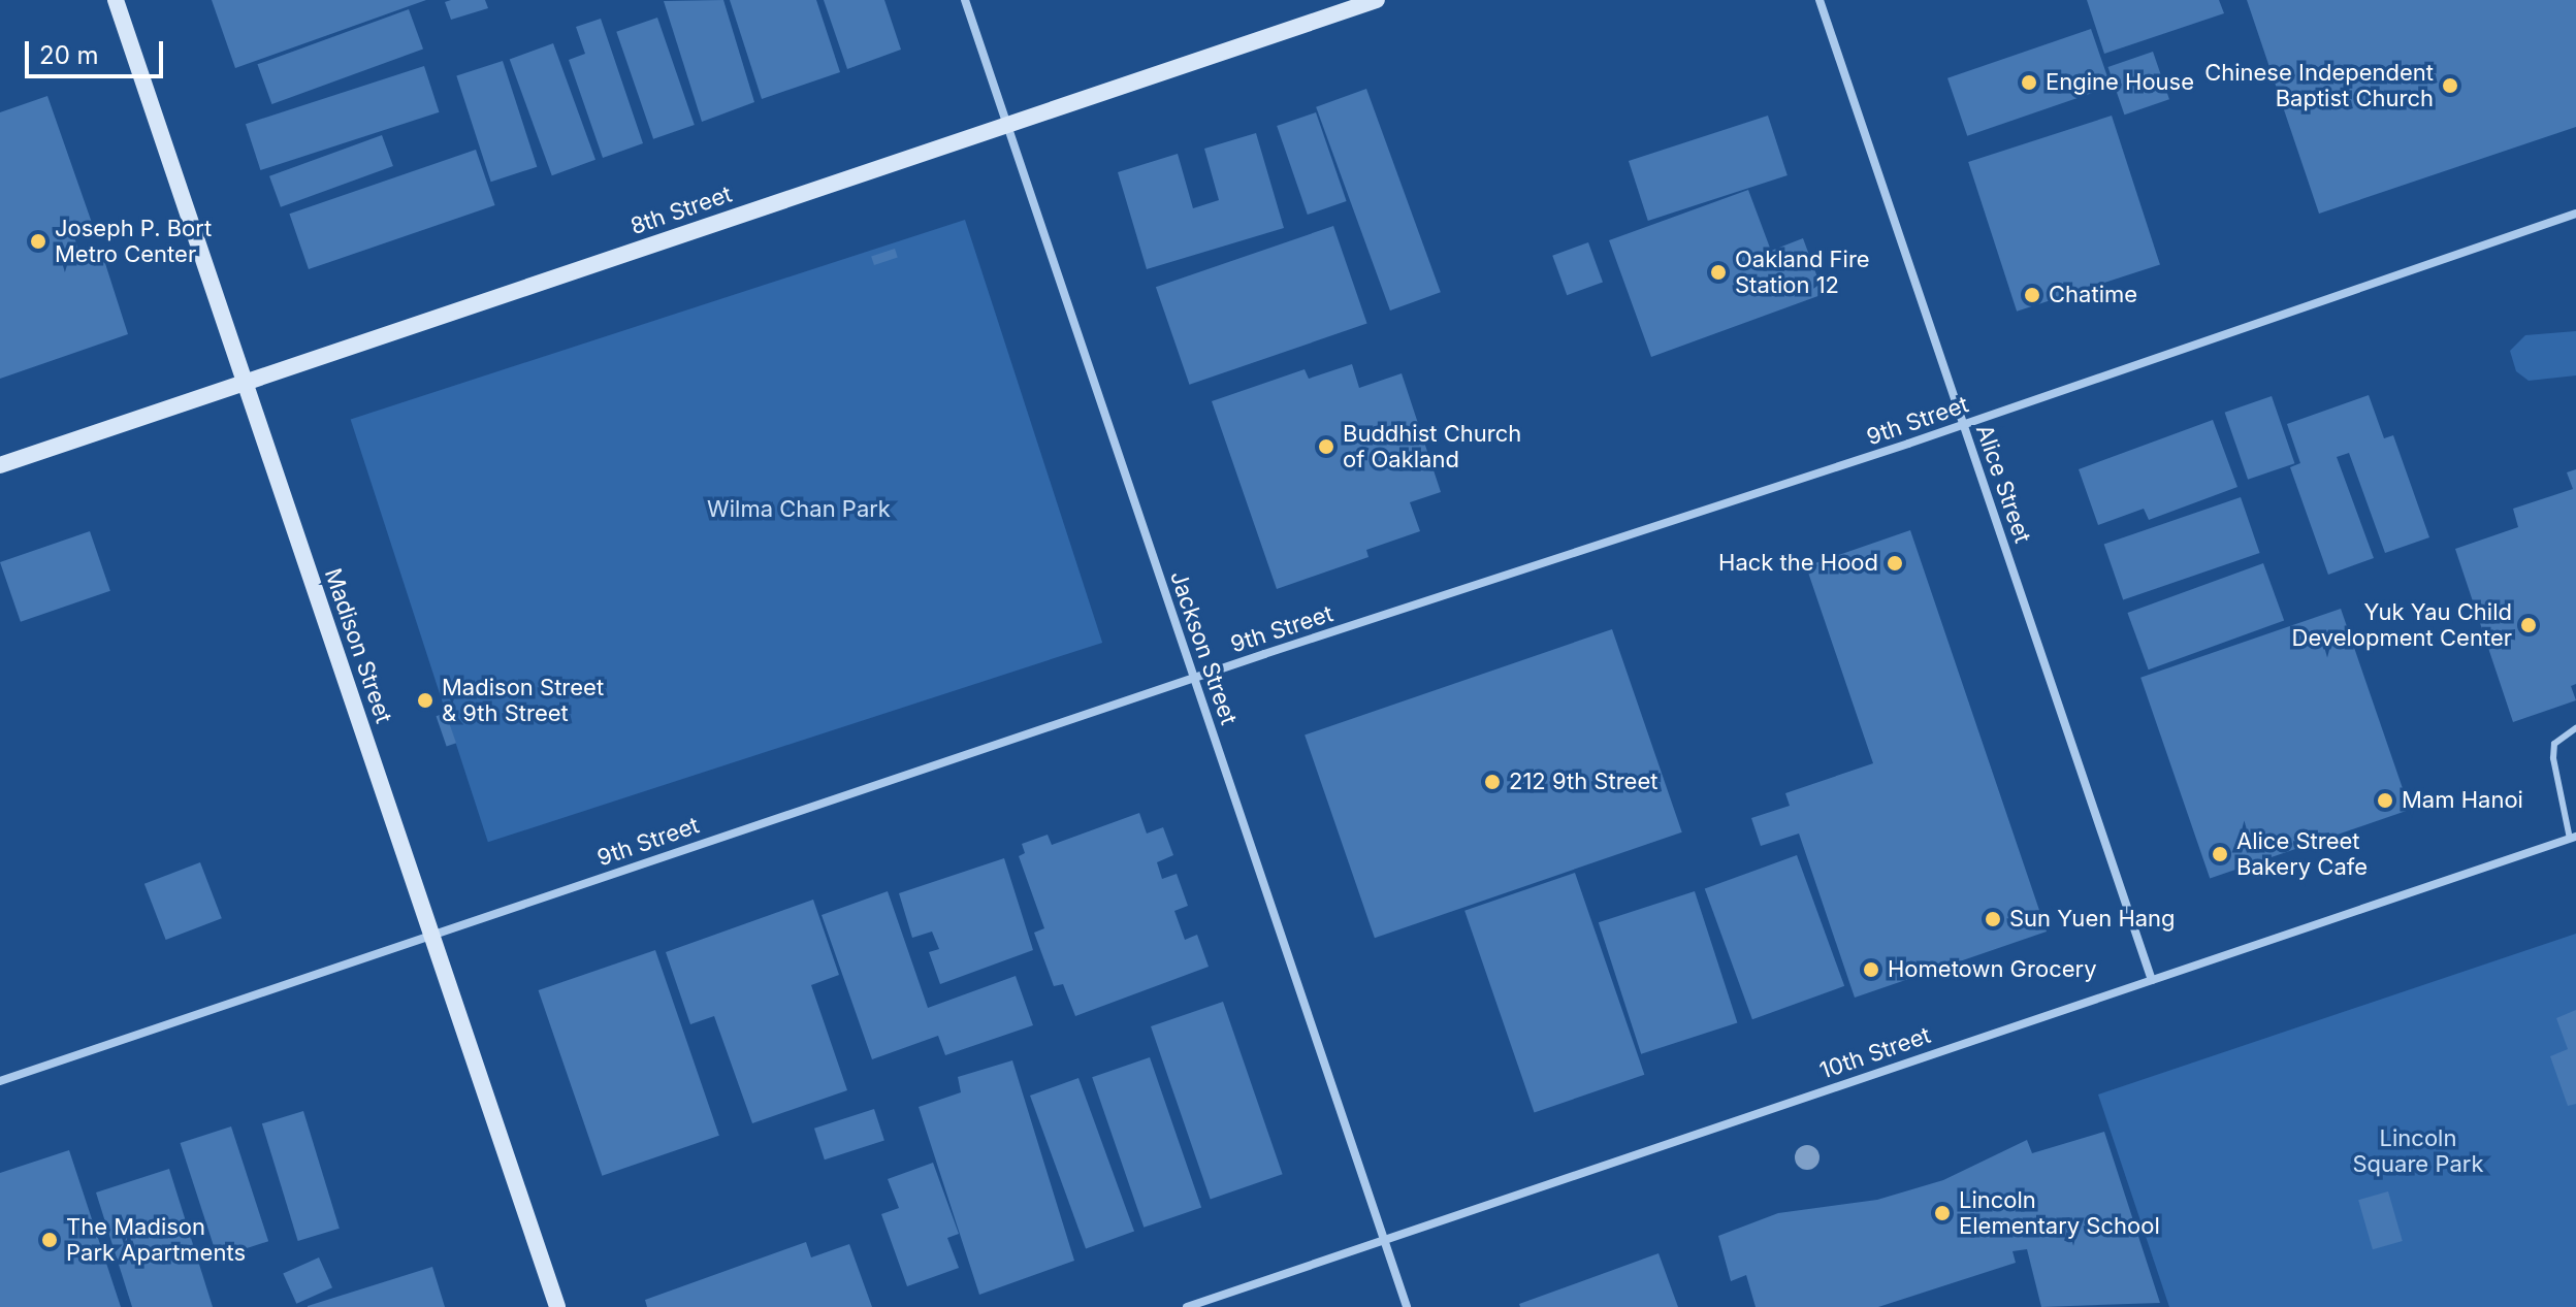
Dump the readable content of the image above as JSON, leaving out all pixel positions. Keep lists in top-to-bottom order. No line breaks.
{"streets":{"main road":["8th Street","Madison Street"],"street":["9th Street","Alice Street","Jackson Street","10th Street"]},"crossings":[["8th Street","Madison Street"],["8th Street","Jackson Street"],["9th Street","Alice Street"],["9th Street","Madison Street"],["9th Street","Jackson Street"],["Alice Street","10th Street"],["Jackson Street","10th Street"]],"parks":["Wilma Chan Park","Lincoln Square Park"],"places":["Engine House","Chinese Independent Baptist Church","Joseph P. Bort Metro Center","Oakland Fire Station 12","Chatime","Buddhist Church of Oakland","Hack the Hood","Yuk Yau Child Development Center","Madison Street & 9th Street","212 9th Street","Mam Hanoi","Alice Street Bakery Cafe","Sun Yuen Hang","Hometown Grocery","Lincoln Elementary School","The Madison Park Apartments"],"scale_bar":"20 m"}
